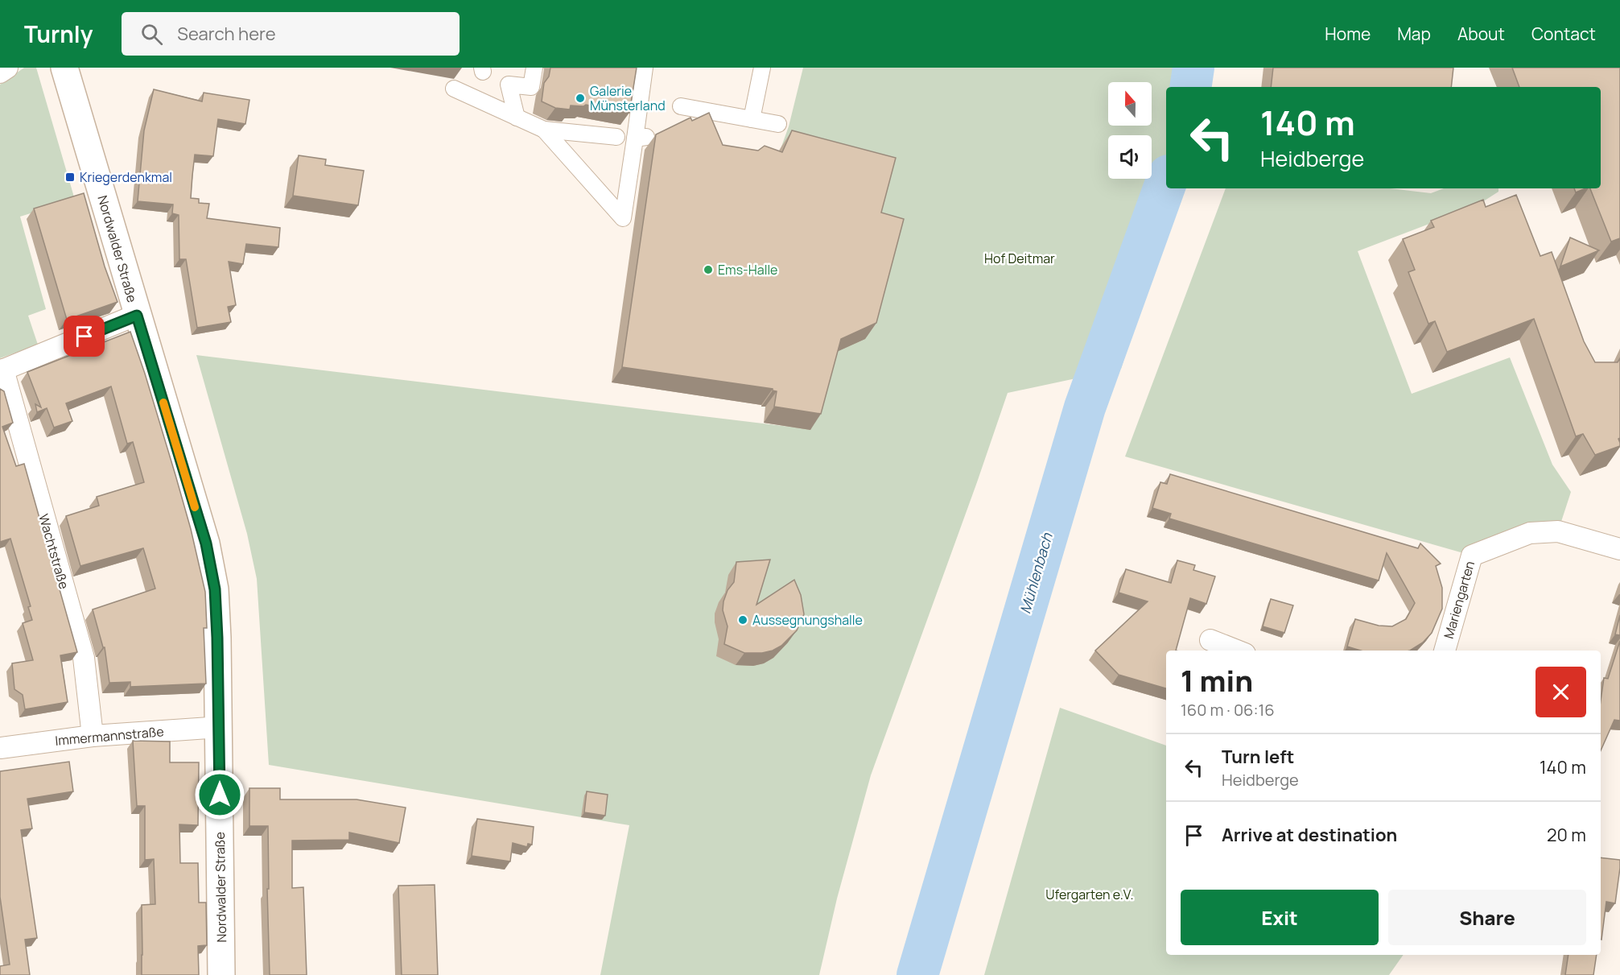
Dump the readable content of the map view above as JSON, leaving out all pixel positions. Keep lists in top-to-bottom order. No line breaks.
{"streets":{"main road":["Nordwalder Straße"],"street":["Wachtstraße","Mariengarten","Immermannstraße"]},"crossings":[["Nordwalder Straße","Immermannstraße"],["Wachtstraße","Immermannstraße"]],"water":["Mühlenbach"],"parks":["Hof Deitmar","Ufergarten e.V."],"places":{"other":["Galerie Münsterland","Ems-Halle","Aussegnungshalle"],"transit":["Kriegerdenkmal"]},"north":"top","page":{"header":"Turnly","search":"Search here","nav":["Home","Map","About","Contact"],"turn":["140 m","Heidberge"],"heading":["1 min","160 m · 06:16"],"list":[{"name":"Turn left","note":"Heidberge","value":"140 m"},{"name":"Arrive at destination","value":"20 m"}],"buttons":["Exit","Share"]}}
